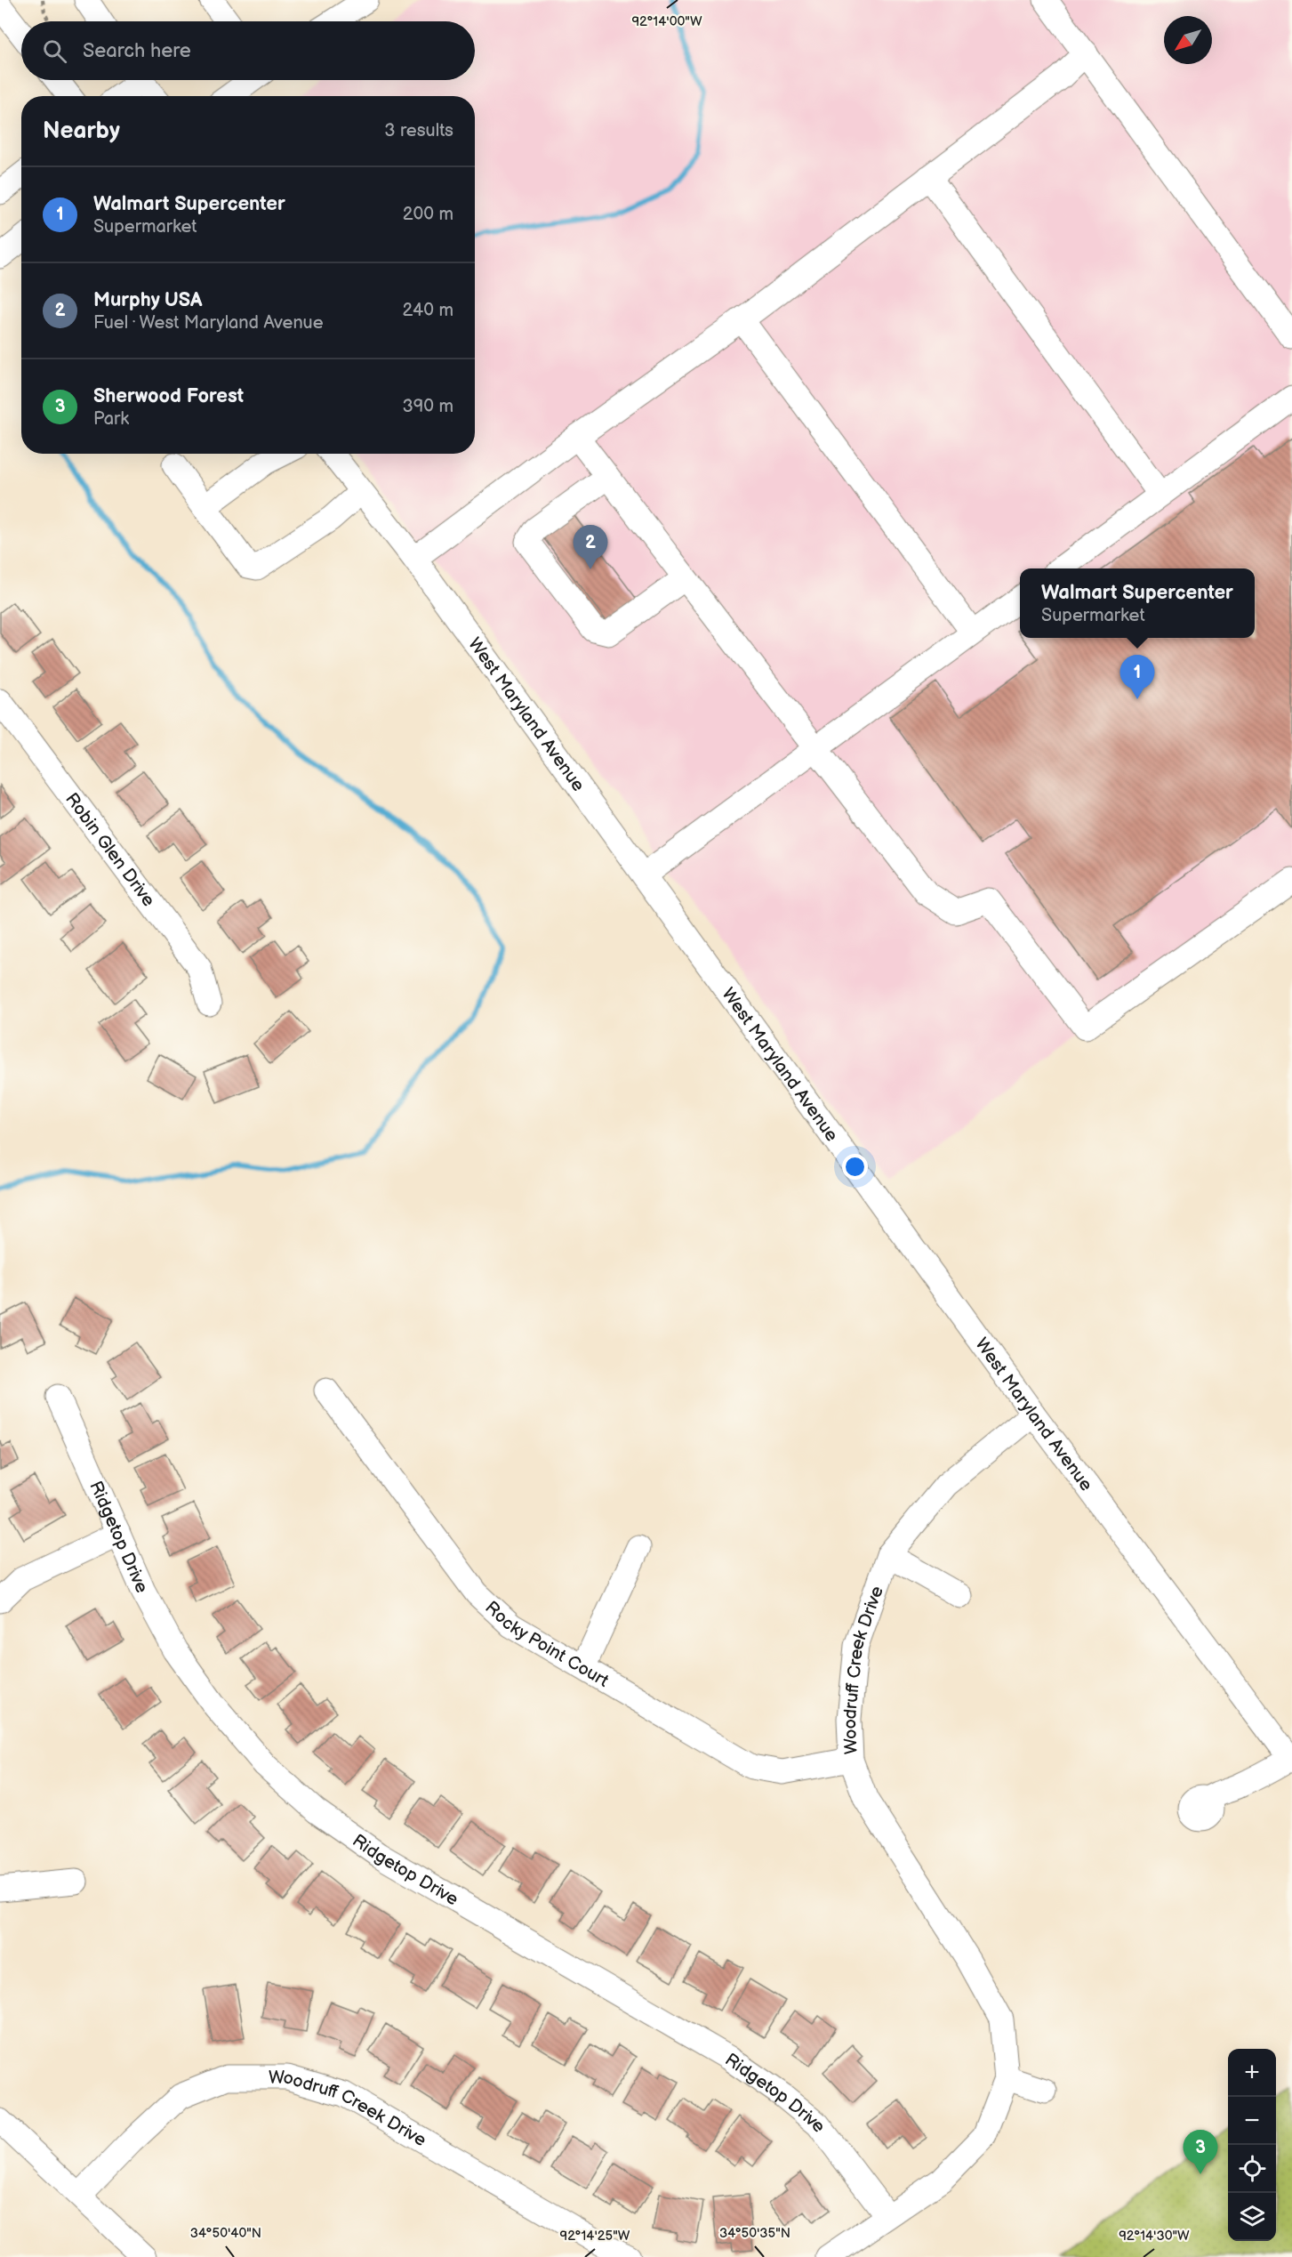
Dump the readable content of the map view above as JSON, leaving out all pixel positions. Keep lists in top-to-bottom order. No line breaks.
{"streets":{"street":["West Maryland Avenue","Robin Glen Drive","Ridgetop Drive","Rocky Point Court","Woodruff Creek Drive"]},"crossings":[["West Maryland Avenue","Woodruff Creek Drive"],["Ridgetop Drive","Woodruff Creek Drive"],["Rocky Point Court","Woodruff Creek Drive"]],"north":"bottom left","page":{"search":"Search here","heading":["Nearby","3 results"],"list":[{"mark":"1","name":"Walmart Supercenter","note":"Supermarket","value":"200 m"},{"mark":"2","name":"Murphy USA","note":"Fuel · West Maryland Avenue","value":"240 m"},{"mark":"3","name":"Sherwood Forest","note":"Park","value":"390 m"}],"pins":["2","1","3"],"popup":["Walmart Supercenter","Supermarket"],"map_buttons":["+","−"]},"coordinates":["92°14'00\"W","34°50'40\"N","34°50'35\"N","92°14'25\"W","92°14'30\"W"]}
